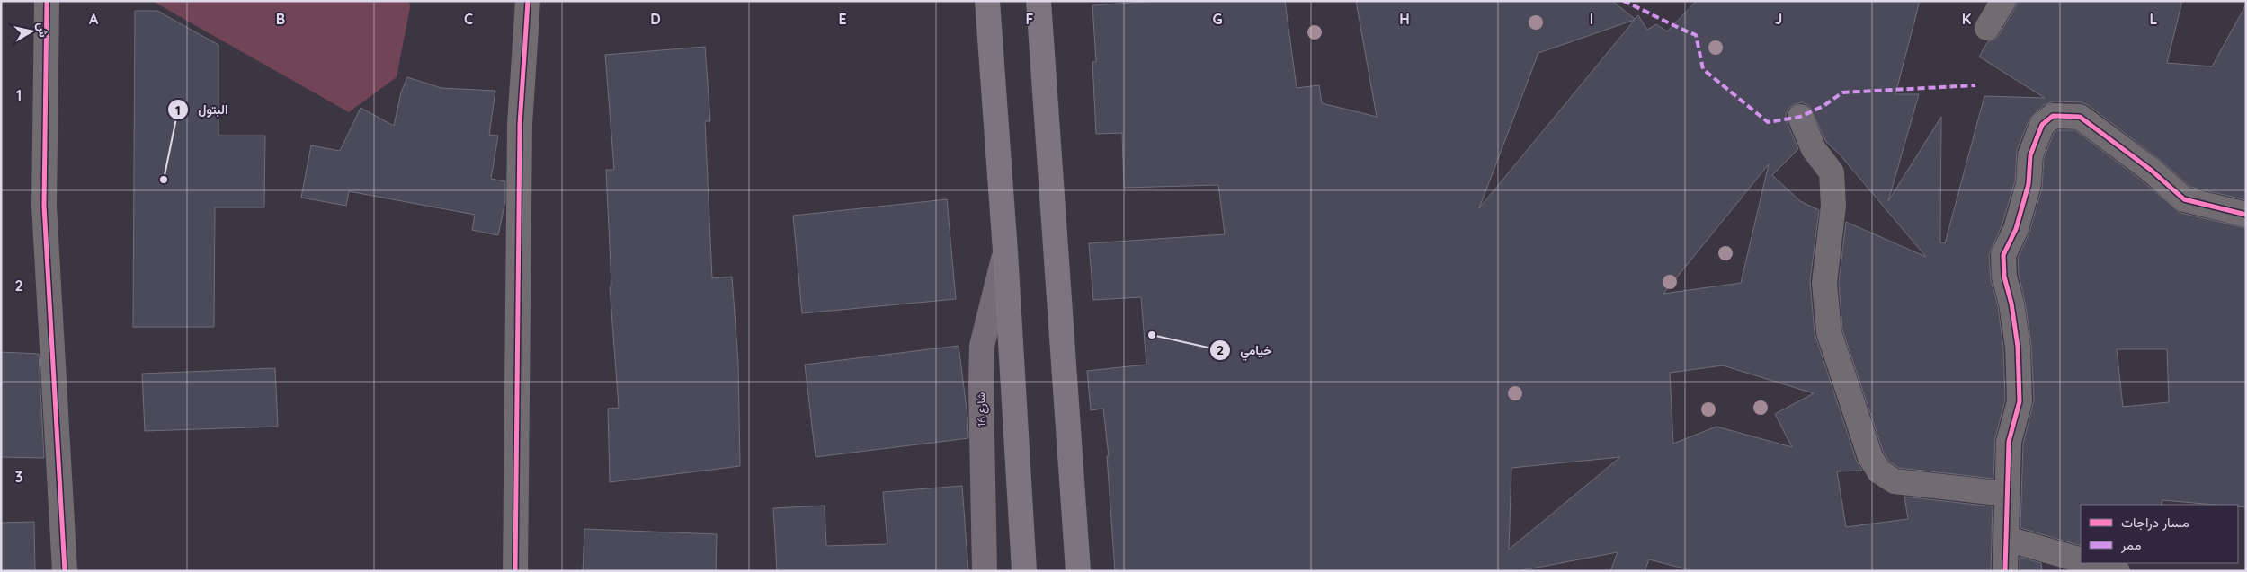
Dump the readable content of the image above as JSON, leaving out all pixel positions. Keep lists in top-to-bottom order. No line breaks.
{"streets":{"street":["شارع 16"]},"places":["البتول","خيامي"],"legend":["مسار دراجات","ممر"],"north":"right","grid":{"columns":["A","B","C","D","E","F","G","H","I","J","K","L"],"rows":["1","2","3"]}}
